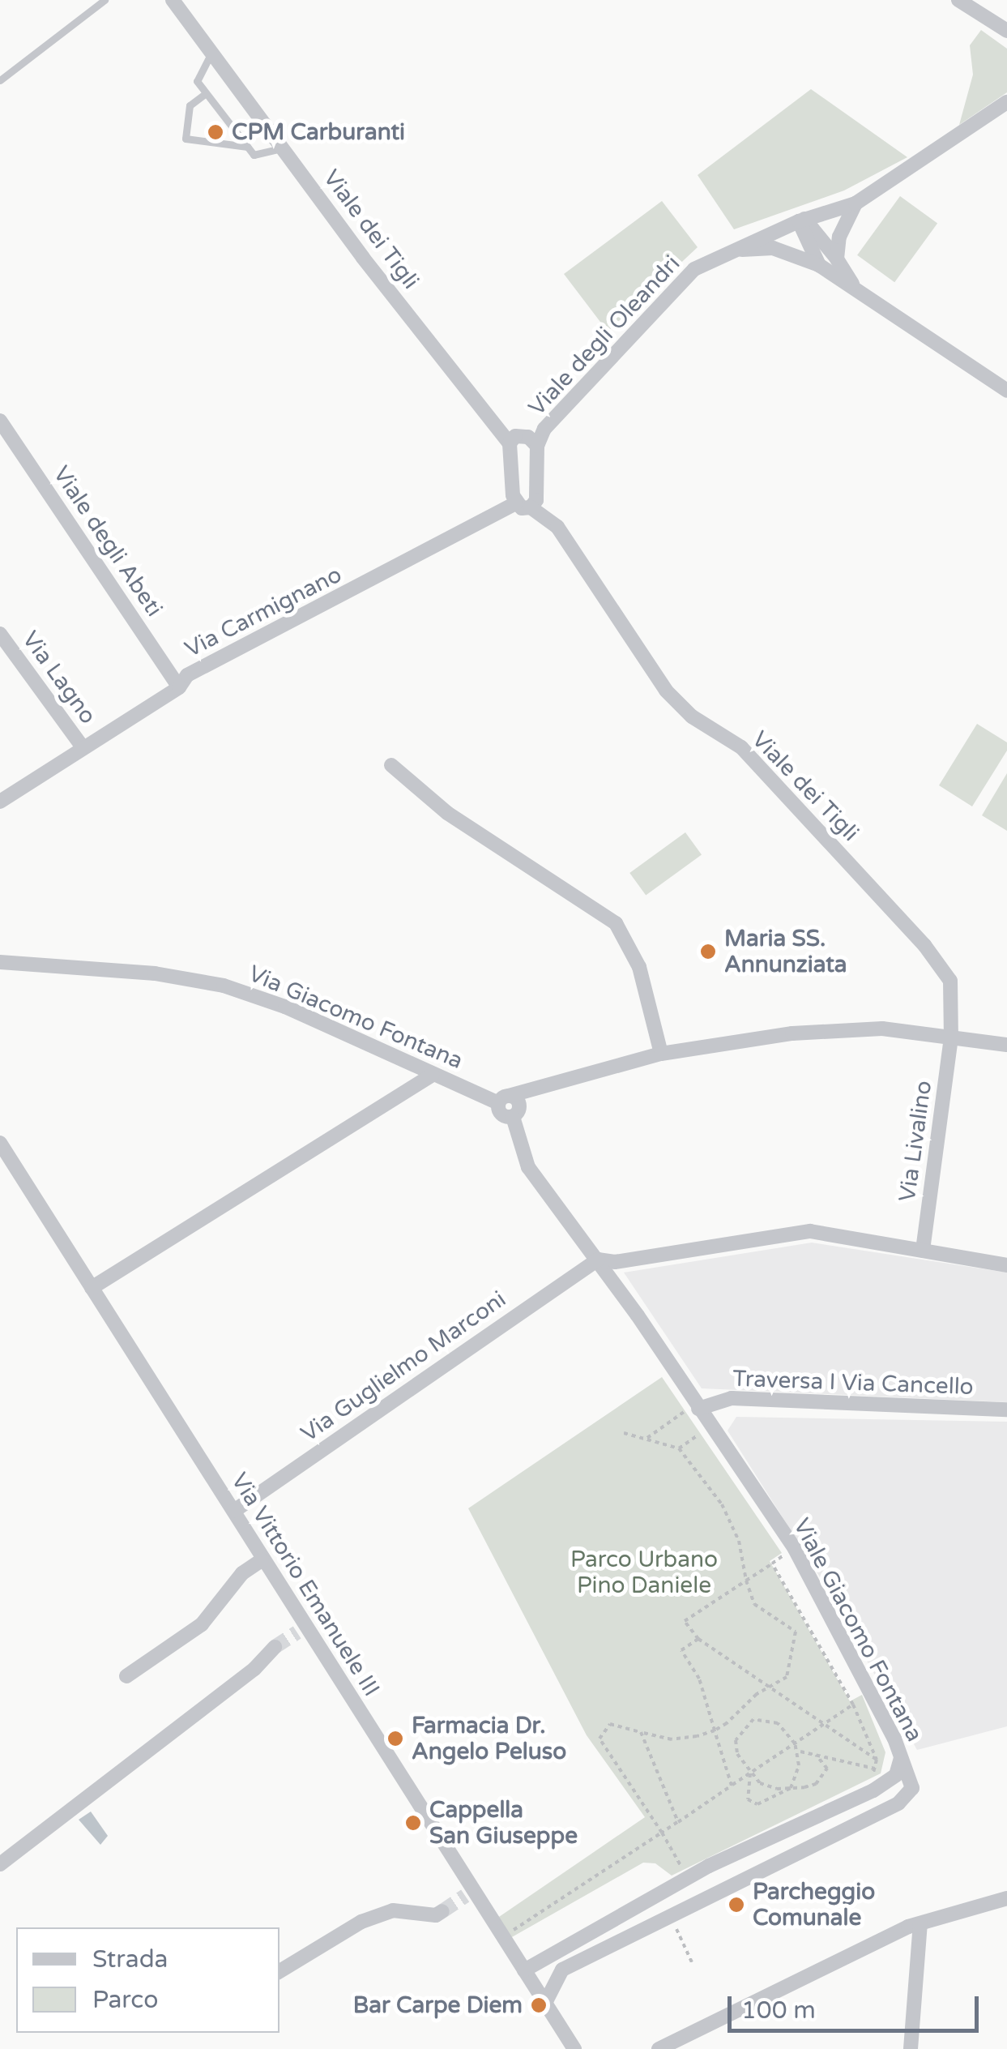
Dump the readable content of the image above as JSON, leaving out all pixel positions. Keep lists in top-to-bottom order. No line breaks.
{"streets":{"street":["Viale dei Tigli","Viale degli Oleandri","Viale degli Abeti","Via Carmignano","Via Lagno","Via Giacomo Fontana","Via Livalino","Via Guglielmo Marconi","Traversa I Via Cancello","Via Vittorio Emanuele III","Viale Giacomo Fontana"]},"crossings":[["Viale dei Tigli","Via Carmignano"],["Viale dei Tigli","Via Livalino"],["Viale degli Abeti","Via Carmignano"],["Via Carmignano","Via Lagno"],["Via Giacomo Fontana","Viale Giacomo Fontana"],["Via Guglielmo Marconi","Via Vittorio Emanuele III"],["Via Guglielmo Marconi","Viale Giacomo Fontana"],["Traversa I Via Cancello","Viale Giacomo Fontana"],["Via Vittorio Emanuele III","Viale Giacomo Fontana"]],"parks":["Parco Urbano Pino Daniele"],"places":["CPM Carburanti","Maria SS. Annunziata","Farmacia Dr. Angelo Peluso","Cappella San Giuseppe","Parcheggio Comunale","Bar Carpe Diem"],"legend":["Strada","Parco"],"scale_bar":"100 m"}
